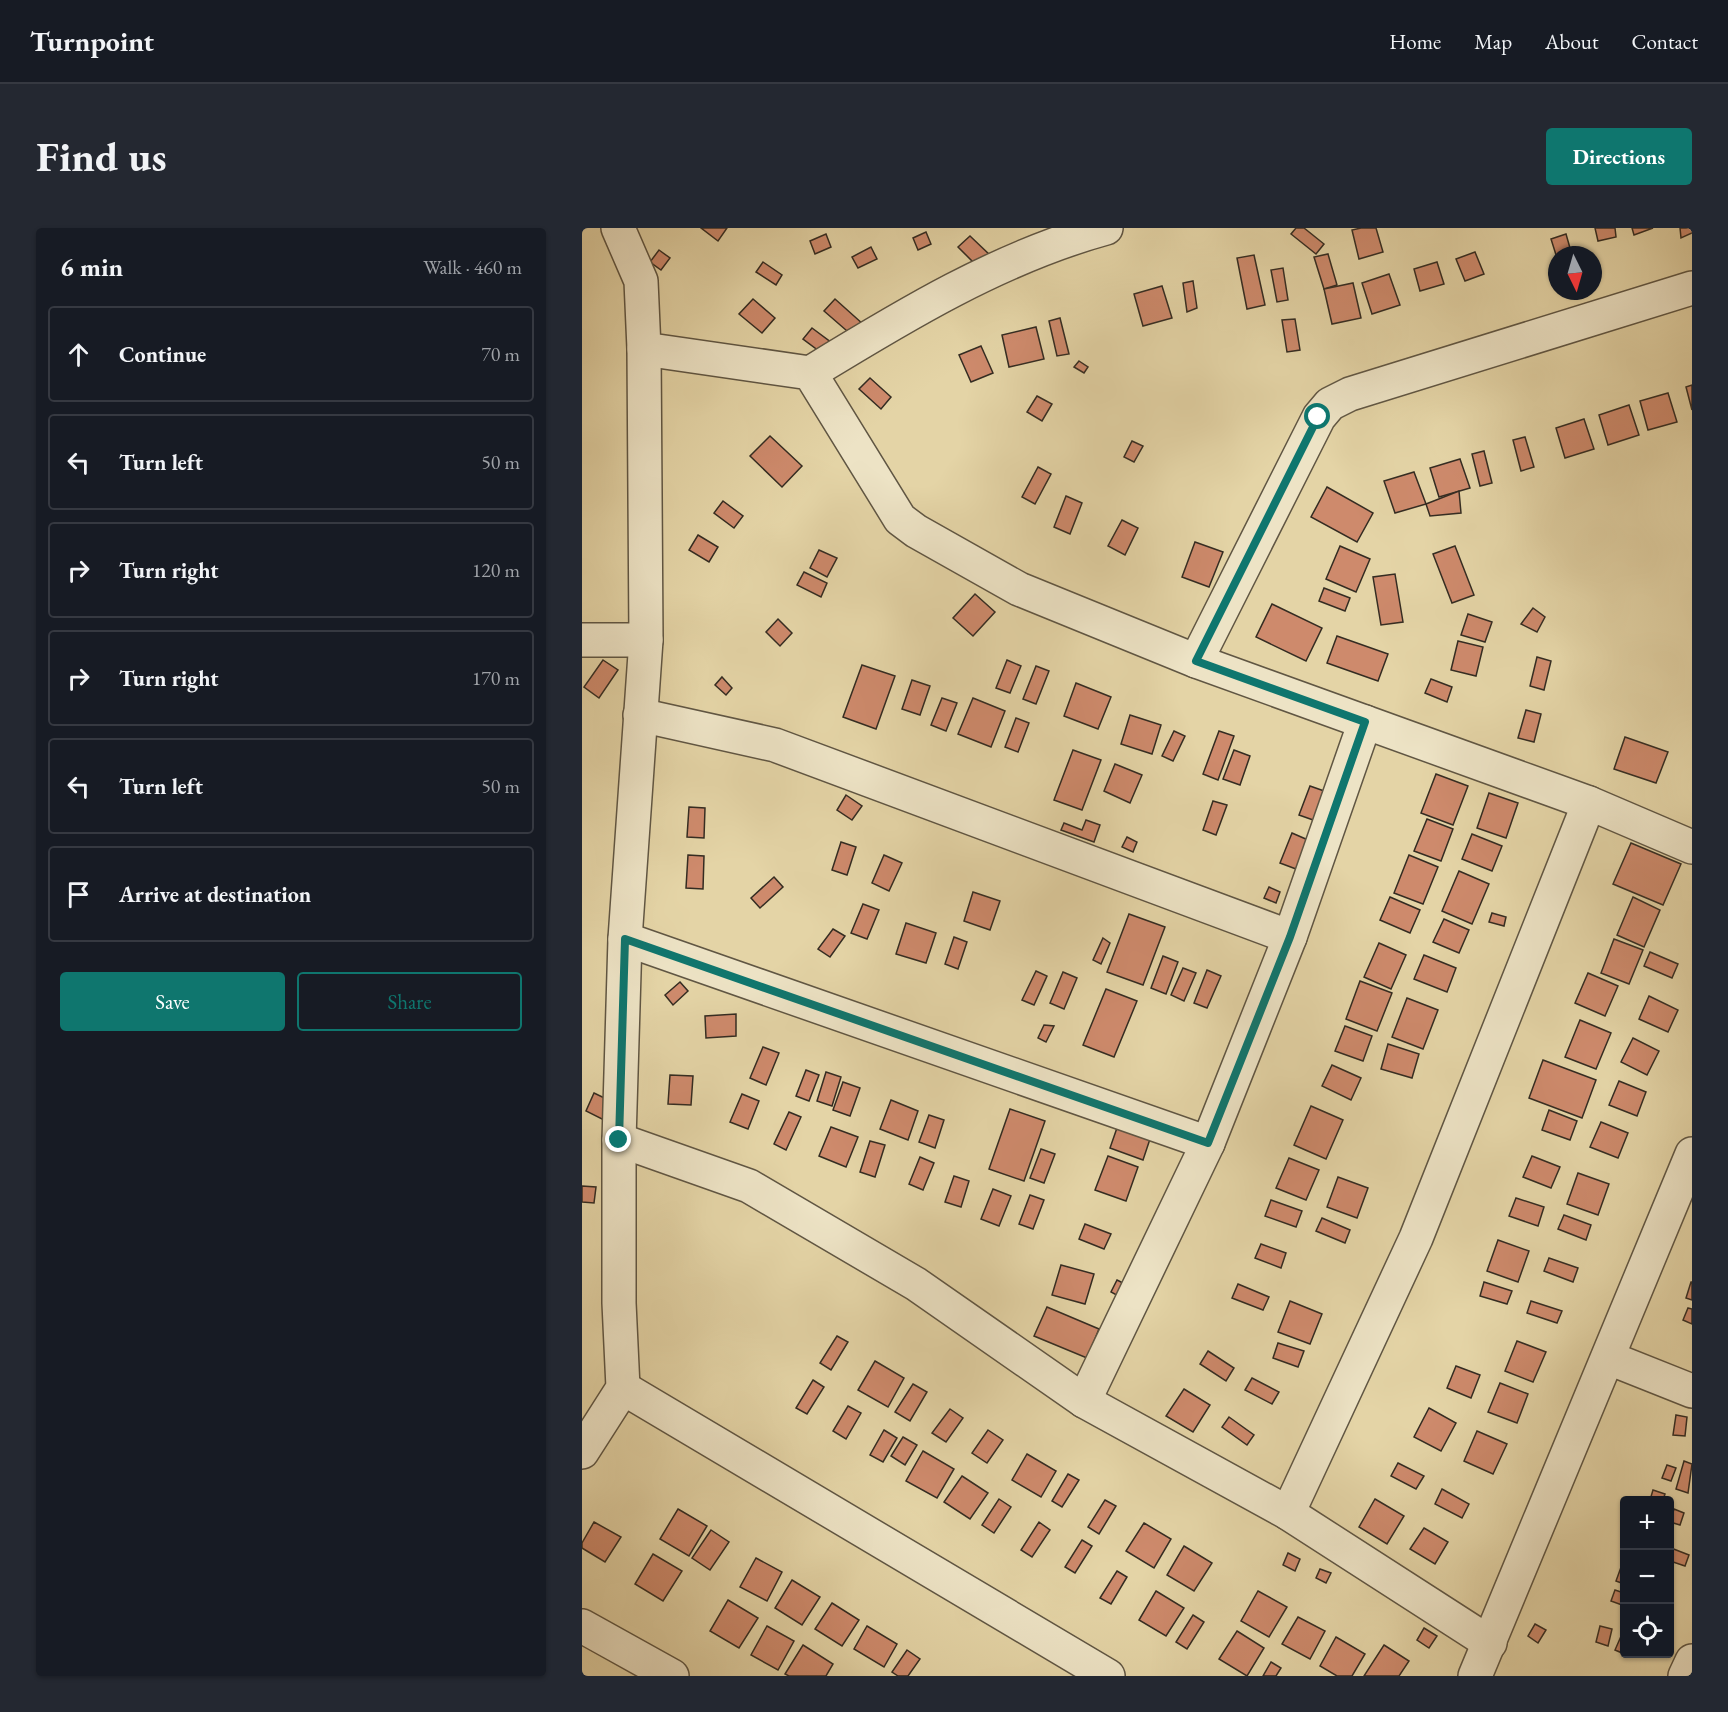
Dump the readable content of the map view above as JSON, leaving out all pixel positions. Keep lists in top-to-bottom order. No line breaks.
{"north":"bottom","page":{"header":"Turnpoint","nav":["Home","Map","About","Contact"],"buttons":["Directions",["Save","Share"]],"title":"Find us","heading":["6 min","Walk · 460 m"],"list":[["Continue","70 m"],["Turn left","50 m"],["Turn right","120 m"],["Turn right","170 m"],["Turn left","50 m"],"Arrive at destination"],"map_buttons":["+","−"]}}
